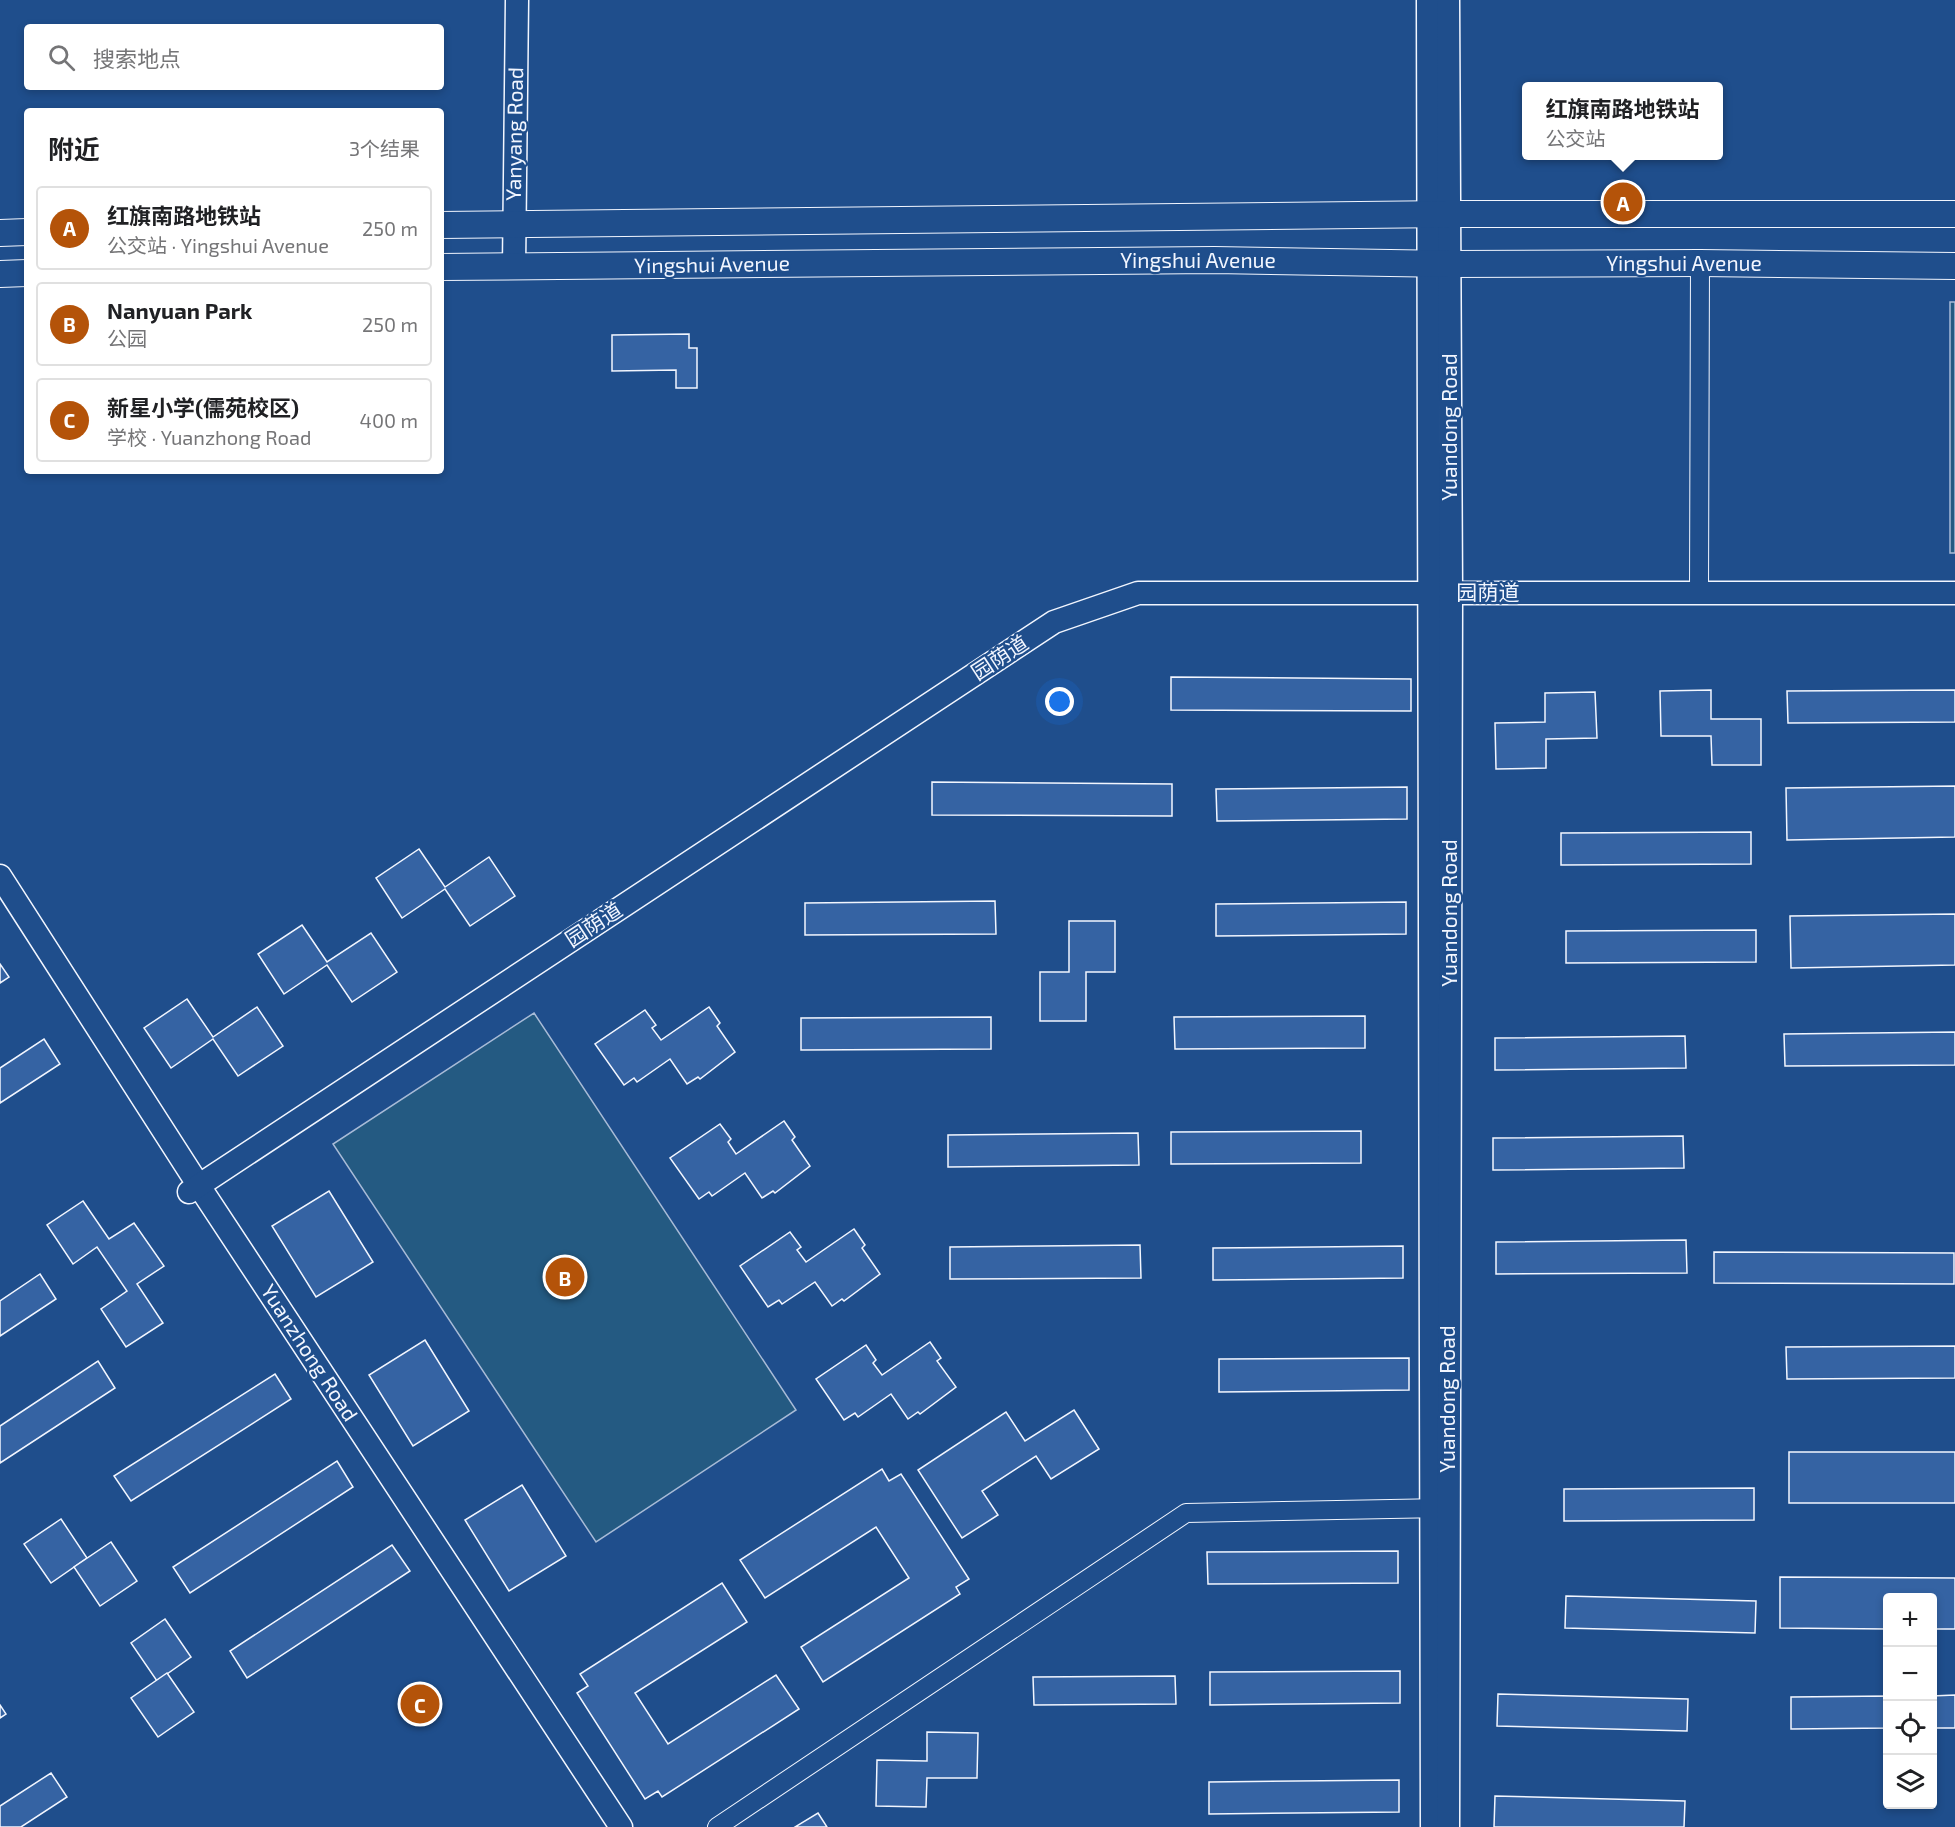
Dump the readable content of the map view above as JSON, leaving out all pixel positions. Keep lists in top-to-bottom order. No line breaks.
{"streets":{"main road":["Yingshui Avenue"],"street":["Yanyang Road","Yuandong Road","园荫道","Yuanzhong Road"]},"crossings":[["Yanyang Road","Yingshui Avenue"],["Yingshui Avenue","Yuandong Road"],["Yuandong Road","园荫道"],["园荫道","Yuanzhong Road"]],"page":{"search":"搜索地点","popup":["红旗南路地铁站","公交站"],"heading":["附近","3个结果"],"pins":["A","B","C"],"list":[{"mark":"A","name":"红旗南路地铁站","note":"公交站 · Yingshui Avenue","value":"250 m"},{"mark":"B","name":"Nanyuan Park","note":"公园","value":"250 m"},{"mark":"C","name":"新星小学(儒苑校区)","note":"学校 · Yuanzhong Road","value":"400 m"}],"map_buttons":["+","−"]}}
